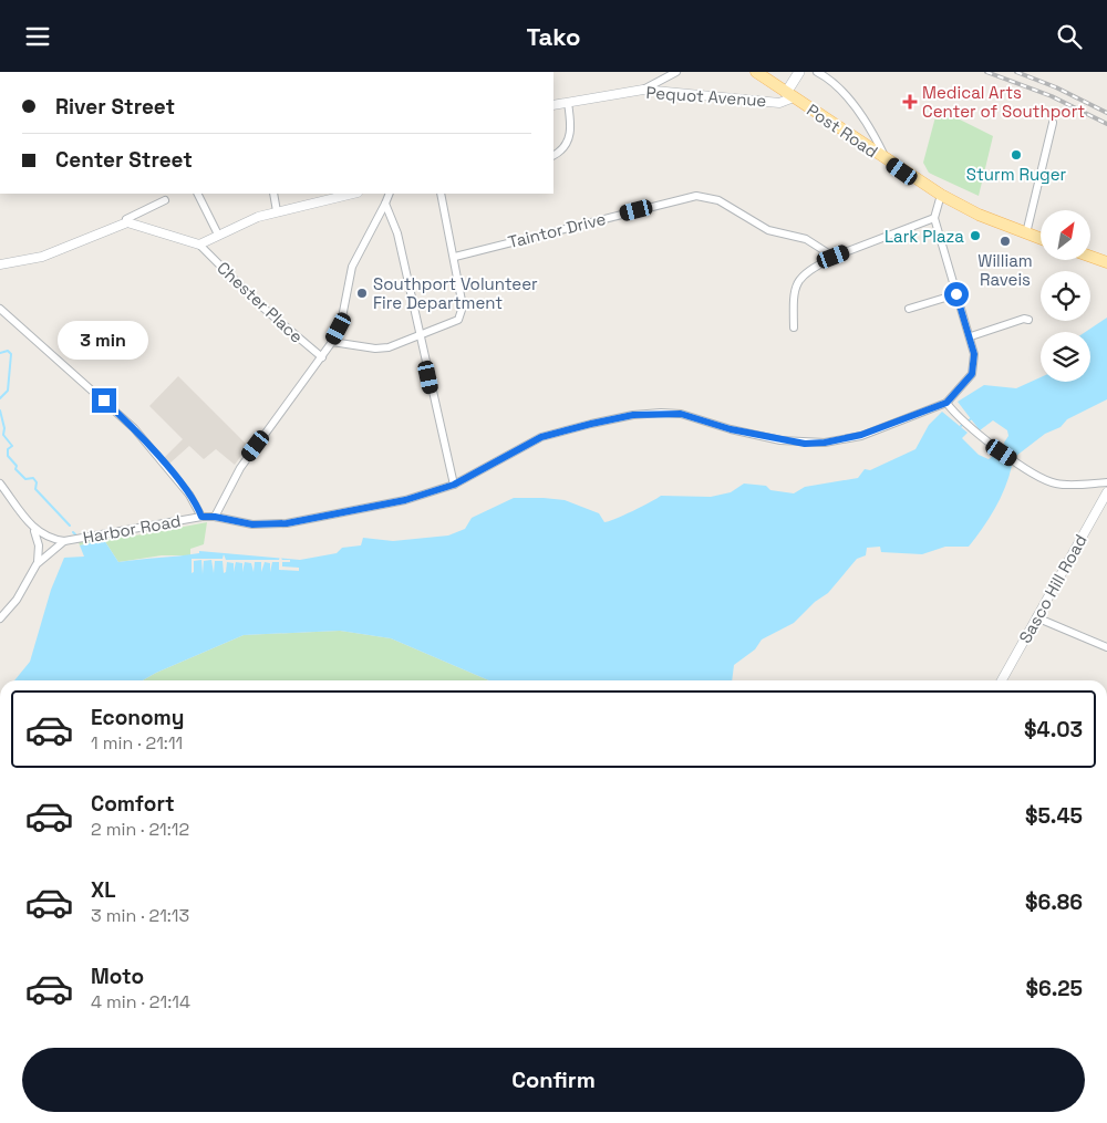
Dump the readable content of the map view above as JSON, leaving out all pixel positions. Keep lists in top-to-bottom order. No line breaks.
{"streets":{"main road":["Post Road"],"street":["Pequot Avenue","Taintor Drive","Chester Place","Harbor Road","Sasco Hill Road"]},"crossings":[["Pequot Avenue","Post Road"]],"places":{"health":["Medical Arts Center of Southport"],"other":["Sturm Ruger","Lark Plaza","William Raveis","Southport Volunteer Fire Department"]},"north":"top right","page":{"header":"Tako","banner":["River Street","Center Street"],"bubble":"3 min","list":[{"name":"Economy","note":"1 min · 21:11","value":"$4.03"},{"name":"Comfort","note":"2 min · 21:12","value":"$5.45"},{"name":"XL","note":"3 min · 21:13","value":"$6.86"},{"name":"Moto","note":"4 min · 21:14","value":"$6.25"}],"buttons":"Confirm"}}
